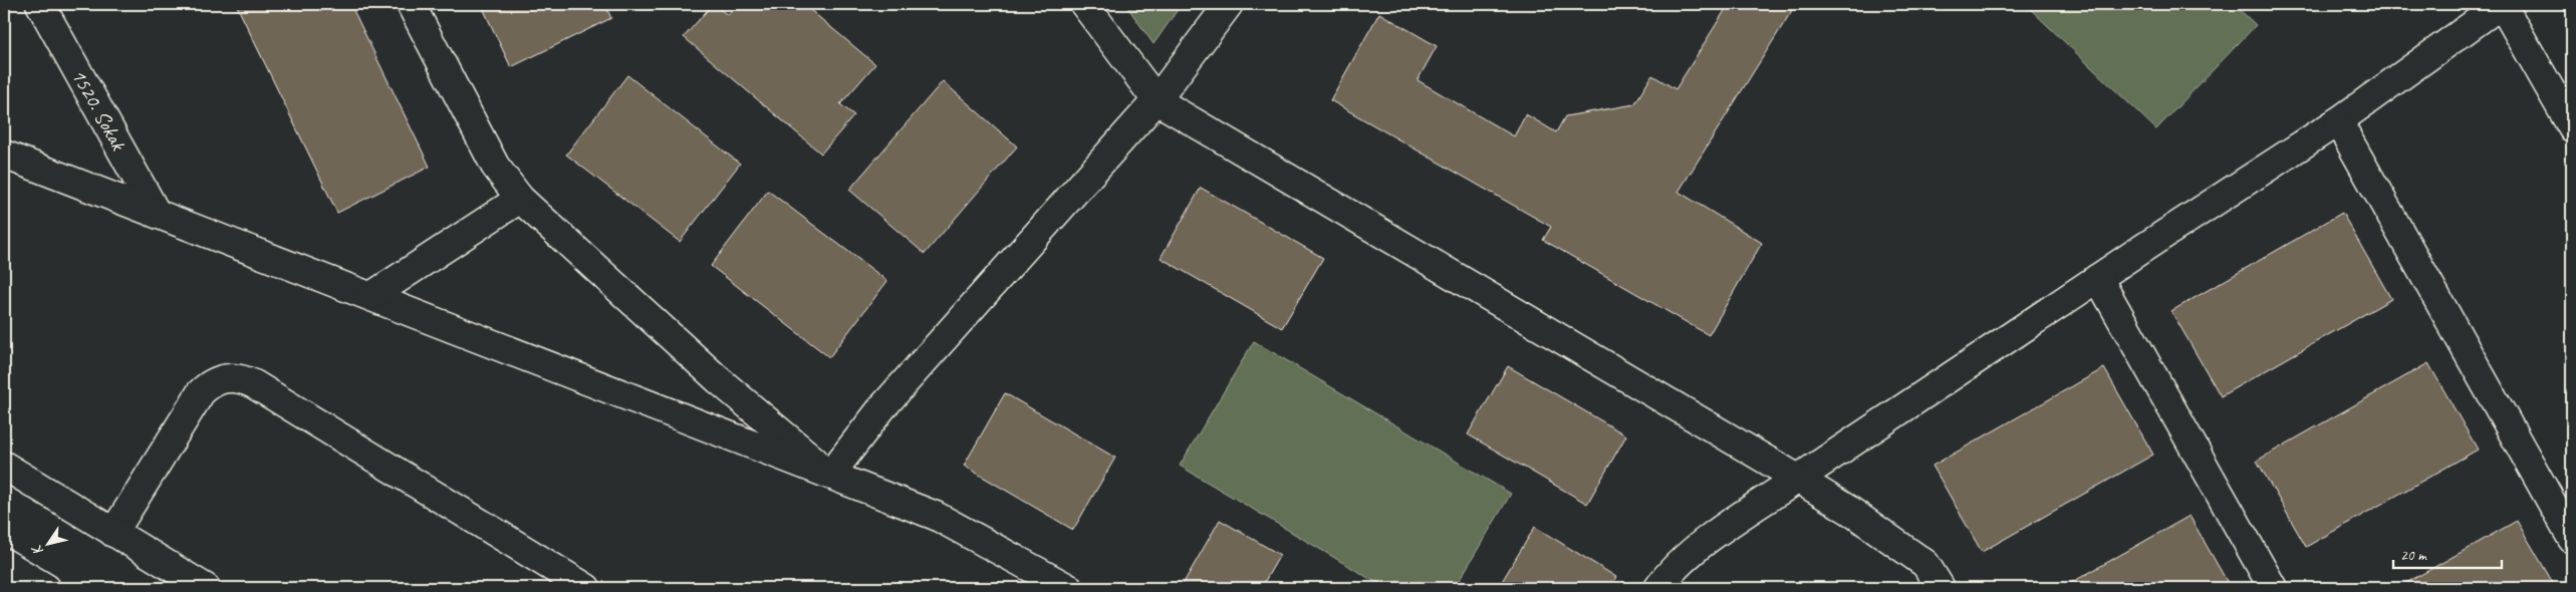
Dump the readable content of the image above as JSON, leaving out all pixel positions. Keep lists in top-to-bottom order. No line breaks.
{"streets":{"main road":["1520. Sokak"]},"scale_bar":"20 m","north":"bottom left"}
